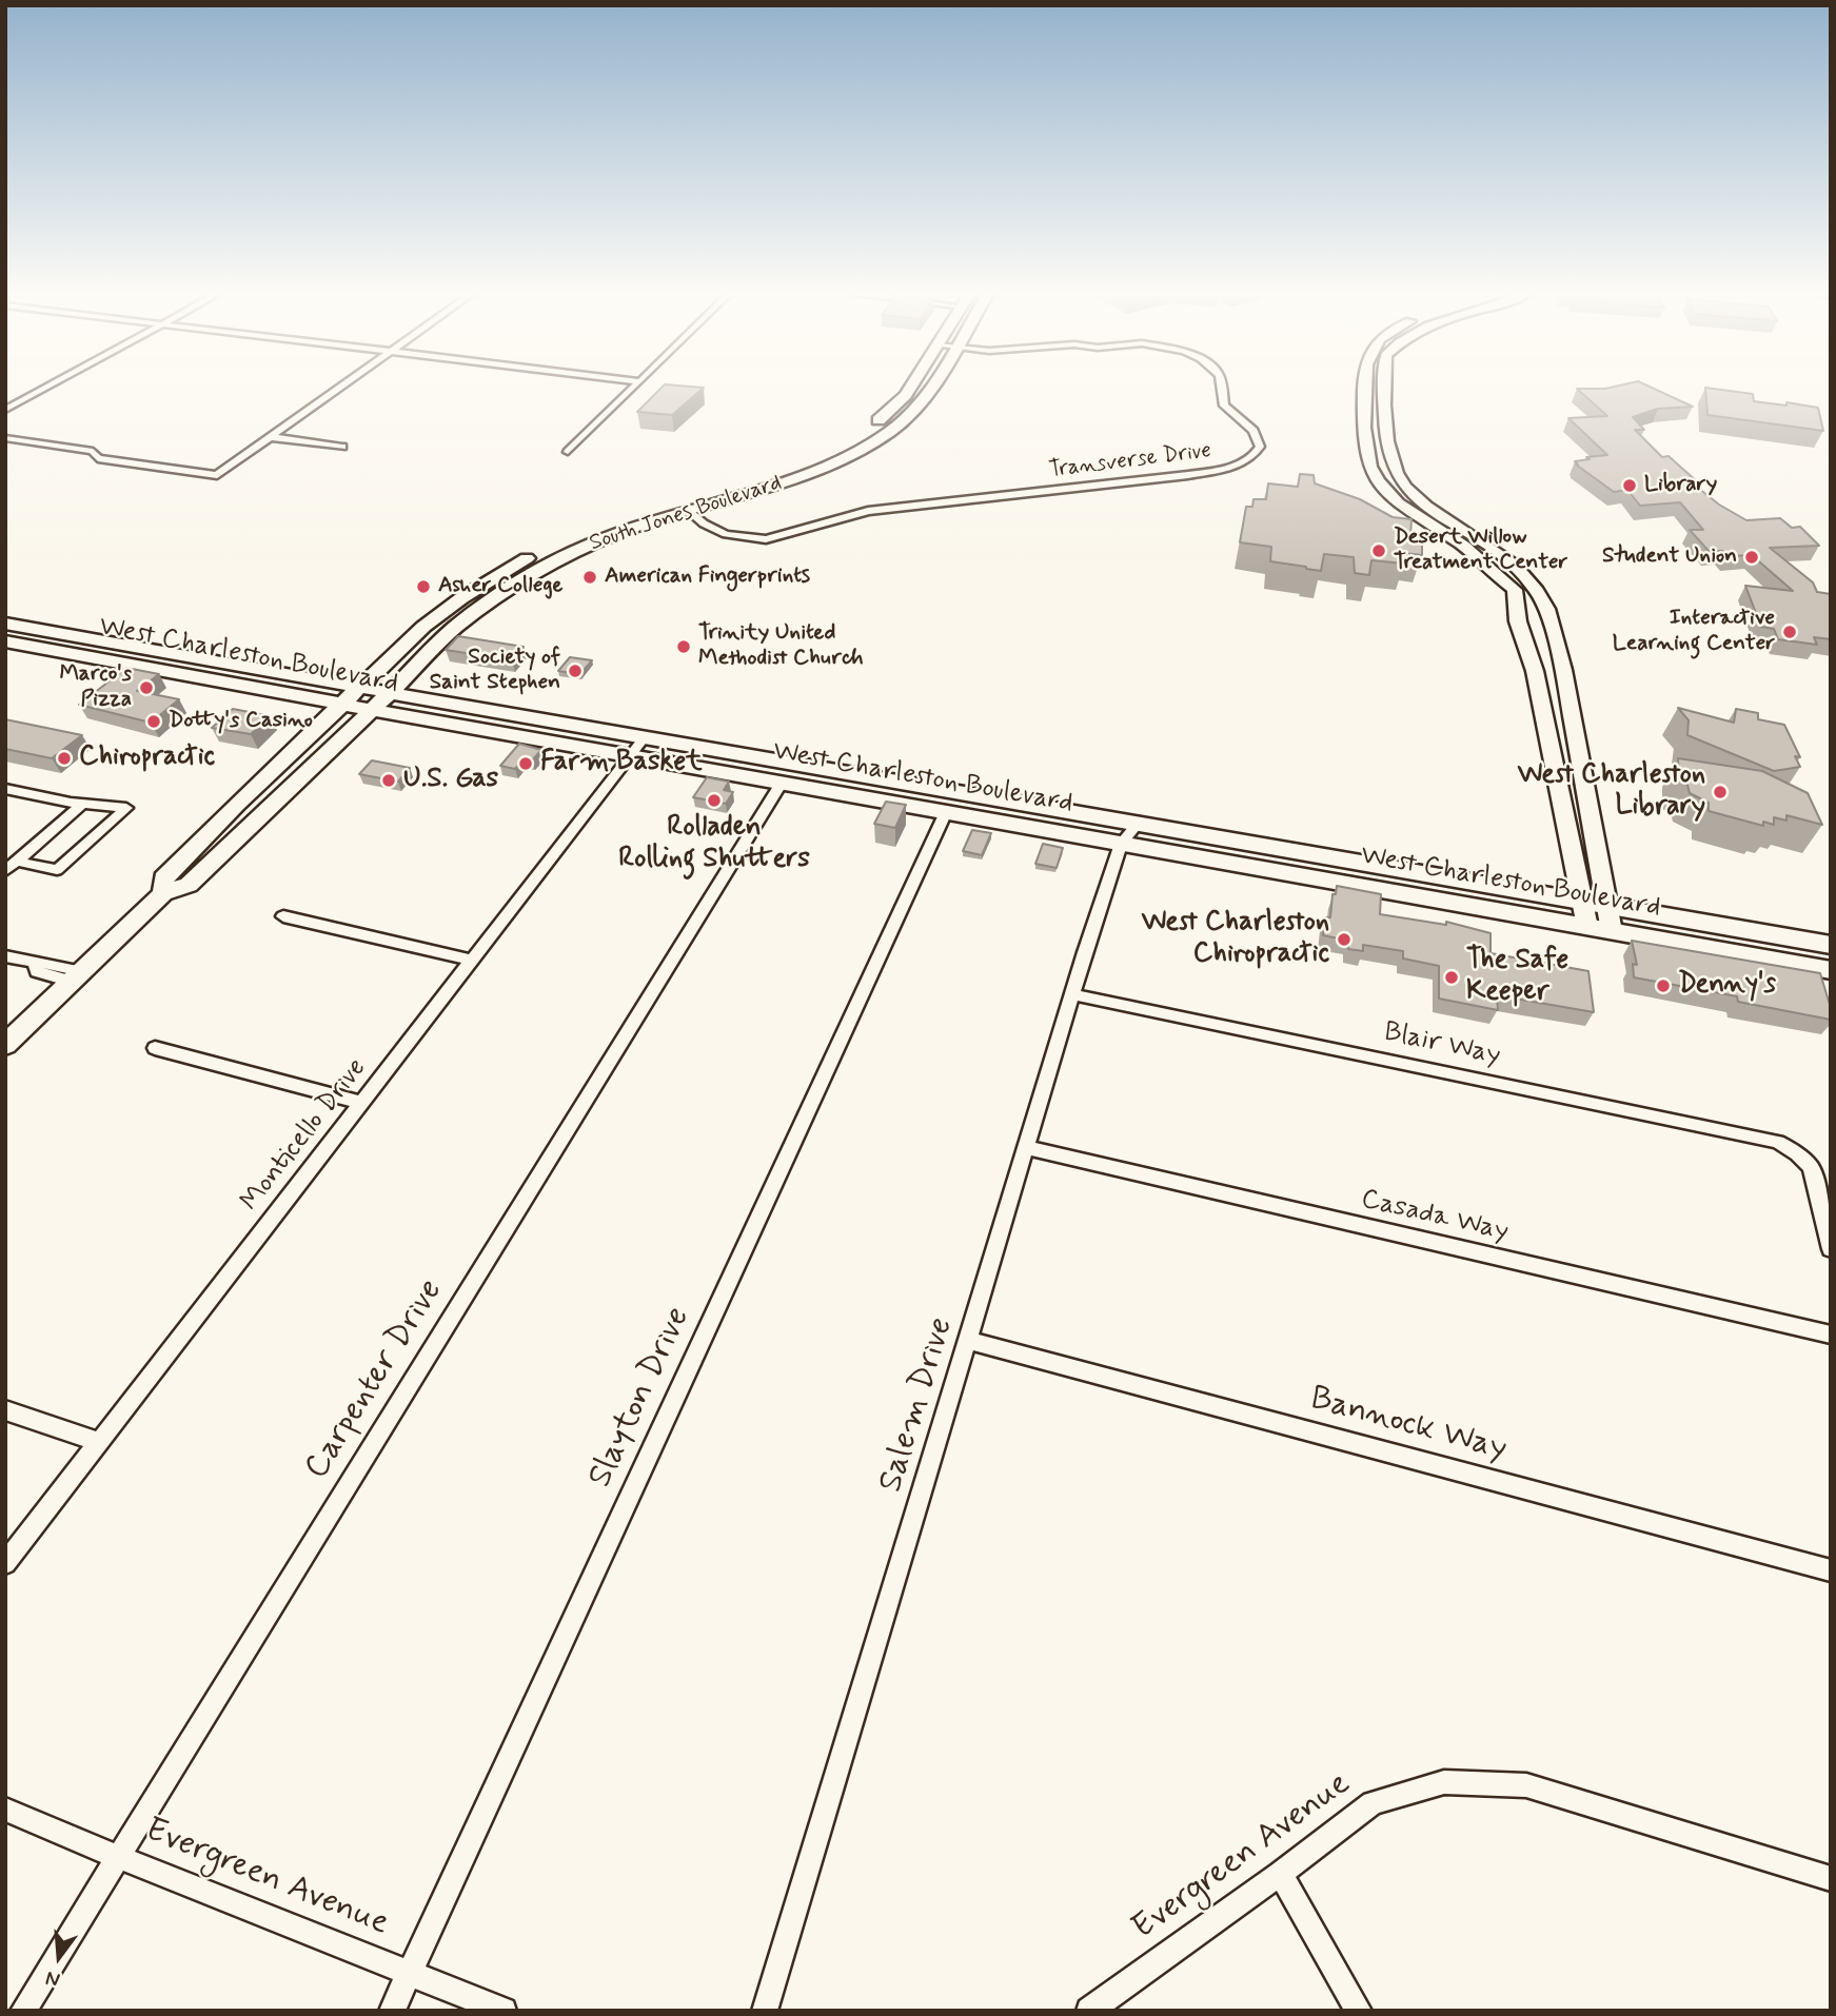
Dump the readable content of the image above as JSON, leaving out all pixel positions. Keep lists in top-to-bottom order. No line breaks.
{"streets":{"main road":["South Jones Boulevard","West Charleston Boulevard"],"street":["Transverse Drive","Blair Way","Monticello Drive","Casada Way","Carpenter Drive","Slayton Drive","Salem Drive","Bannock Way","Evergreen Avenue"]},"crossings":[["Transverse Drive","South Jones Boulevard"],["South Jones Boulevard","West Charleston Boulevard"],["West Charleston Boulevard","Monticello Drive"],["West Charleston Boulevard","Carpenter Drive"],["West Charleston Boulevard","Slayton Drive"],["West Charleston Boulevard","Salem Drive"],["Blair Way","Salem Drive"],["Casada Way","Salem Drive"],["Carpenter Drive","Evergreen Avenue"],["Slayton Drive","Evergreen Avenue"],["Salem Drive","Bannock Way"]],"places":["Library","Desert Willow Treatment Center","Student Union","American Fingerprints","Asher College","Interactive Learning Center","Trinity United Methodist Church","Society of Saint Stephen","Marco's Pizza","Dotty's Casino","Chiropractic","Farm Basket","U.S. Gas","West Charleston Library","Rolladen Rolling Shutters","West Charleston Chiropractic","The Safe Keeper","Denny's"],"north":"bottom"}
